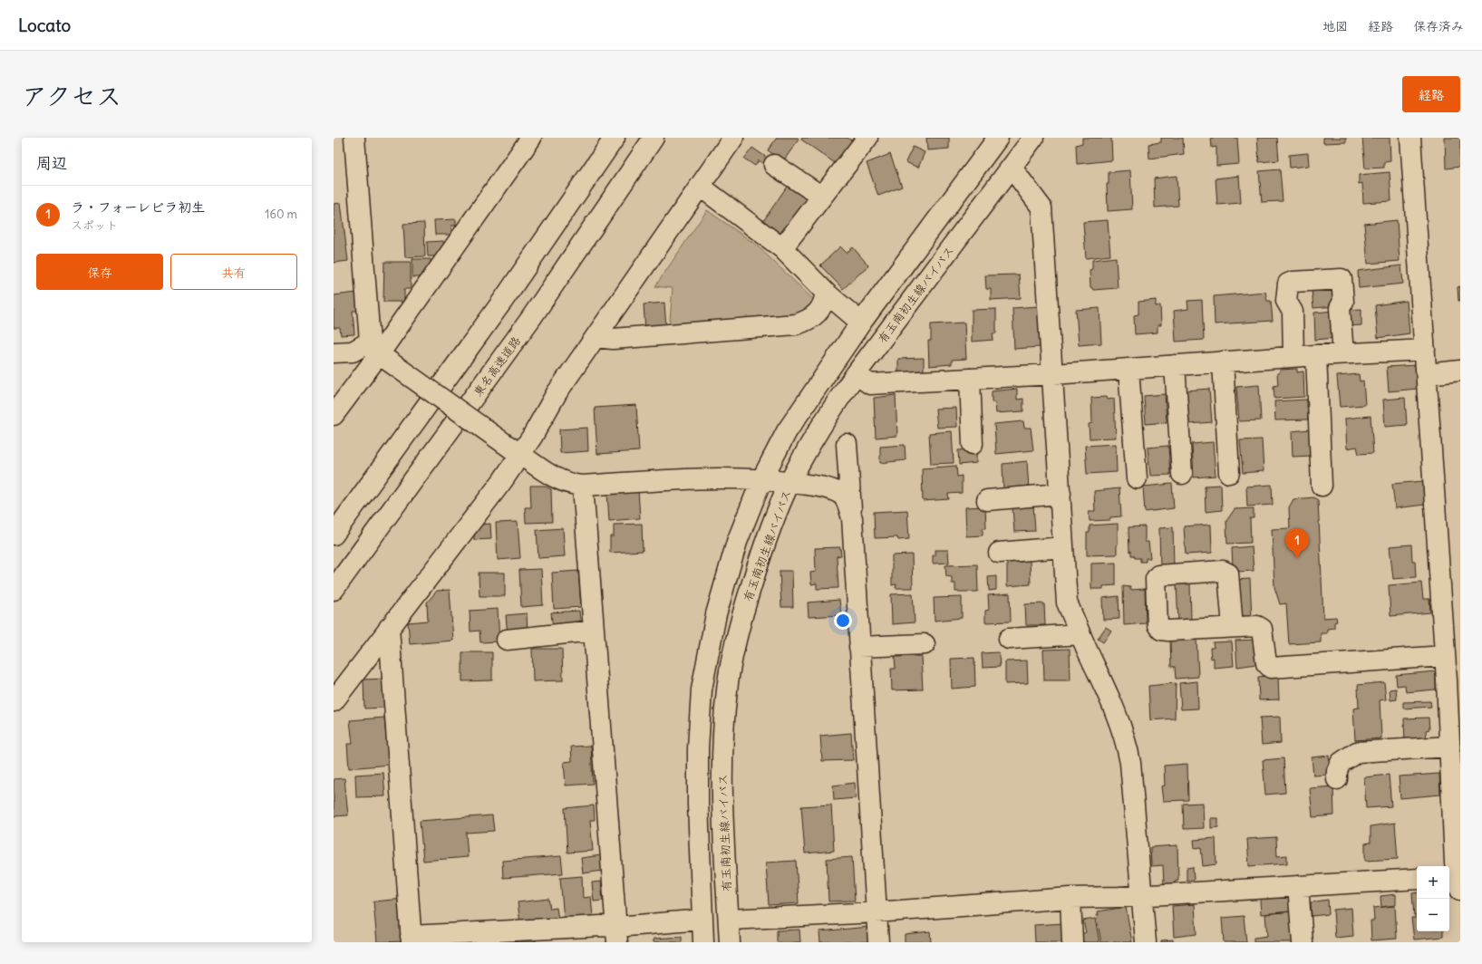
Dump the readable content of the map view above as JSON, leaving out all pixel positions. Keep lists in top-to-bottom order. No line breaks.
{"streets":{"main road":["有玉南初生線バイパス","東名高速道路"]},"page":{"header":"Locato","nav":["地図","経路","保存済み"],"title":"アクセス","buttons":["経路",["保存","共有"]],"heading":"周辺","list":[{"mark":"1","name":"ラ・フォーレビラ初生","note":"スポット","value":"160 m"}],"pins":"1","map_buttons":["+","−"]}}
